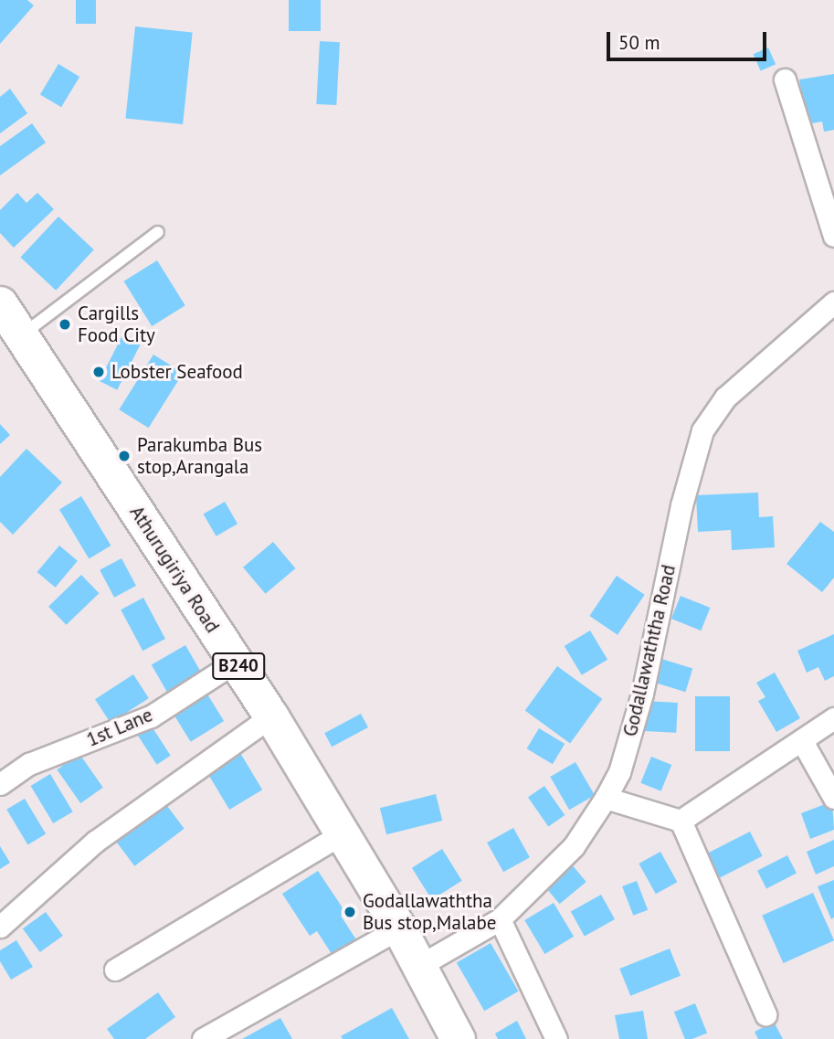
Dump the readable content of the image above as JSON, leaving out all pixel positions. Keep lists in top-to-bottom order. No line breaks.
{"streets":{"main road":["Athurugiriya Road","B240"],"street":["Godallawaththa Road","1st Lane"]},"crossings":[["Athurugiriya Road","Godallawaththa Road"],["Athurugiriya Road","1st Lane"]],"places":["Cargills Food City","Lobster Seafood","Parakumba Bus stop,Arangala","Godallawaththa Bus stop,Malabe"],"scale_bar":"50 m"}
